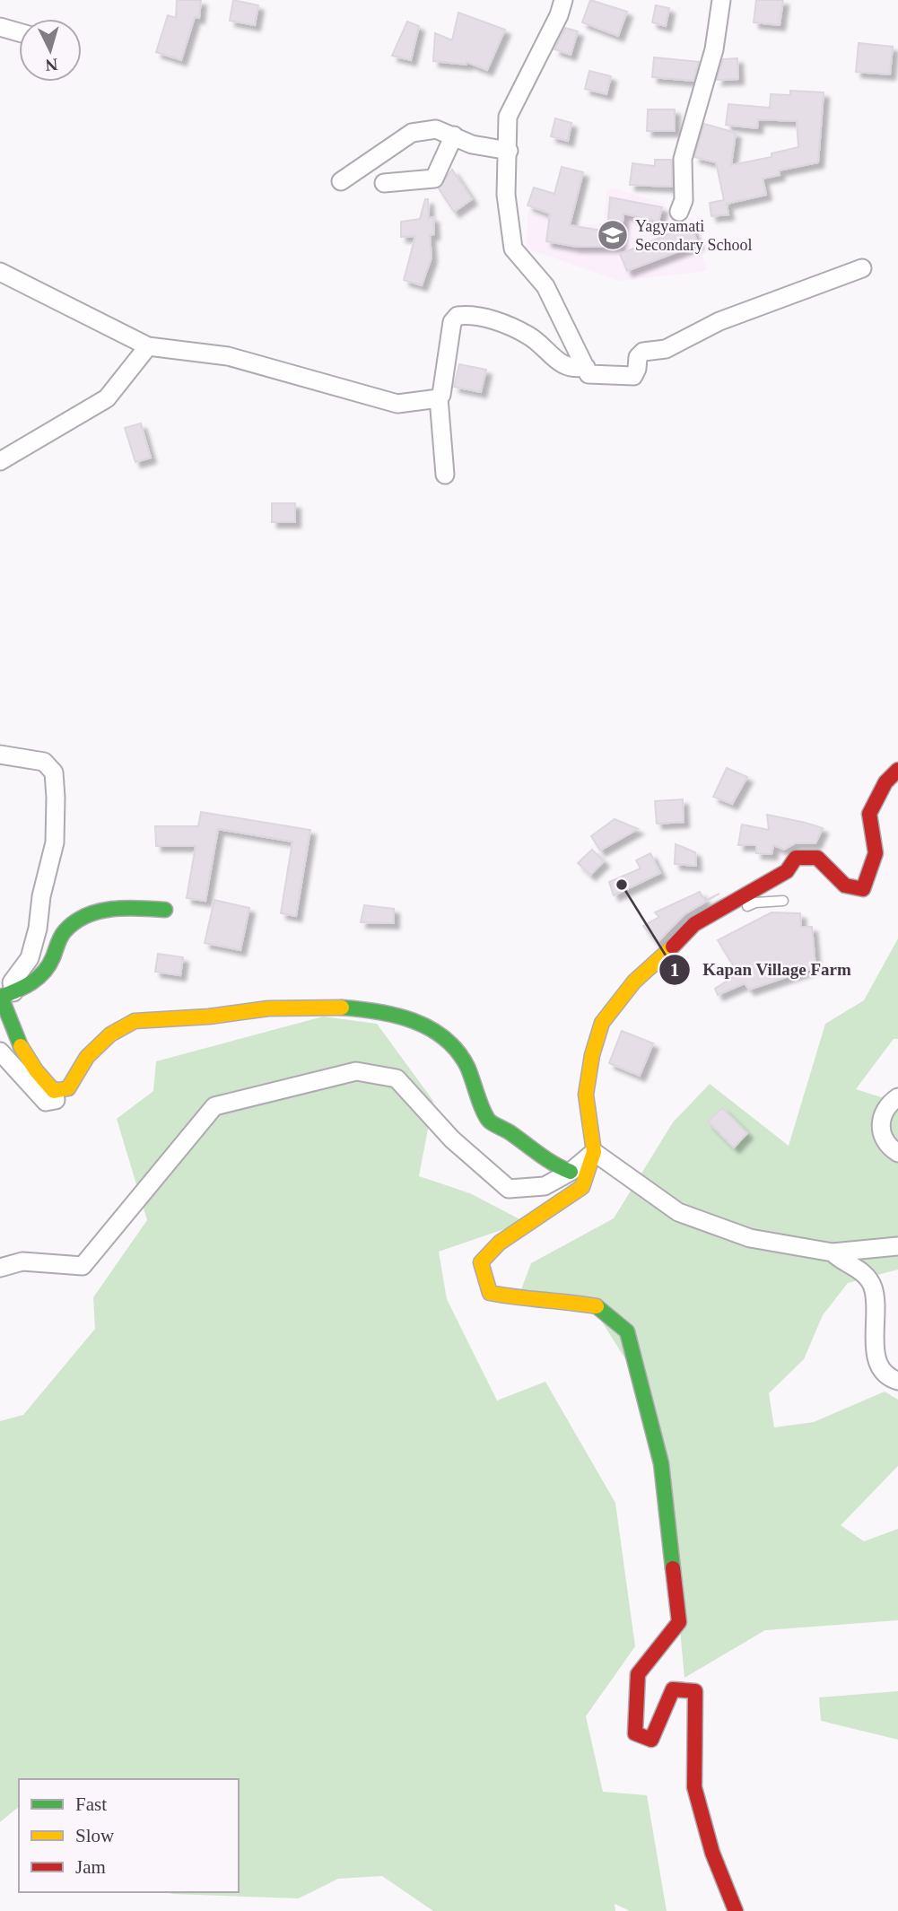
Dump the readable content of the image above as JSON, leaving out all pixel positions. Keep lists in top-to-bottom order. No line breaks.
{"places":{"school or university":["Yagyamati Secondary School"],"other":["Kapan Village Farm"]},"legend":["Fast","Slow","Jam"],"north":"bottom"}
